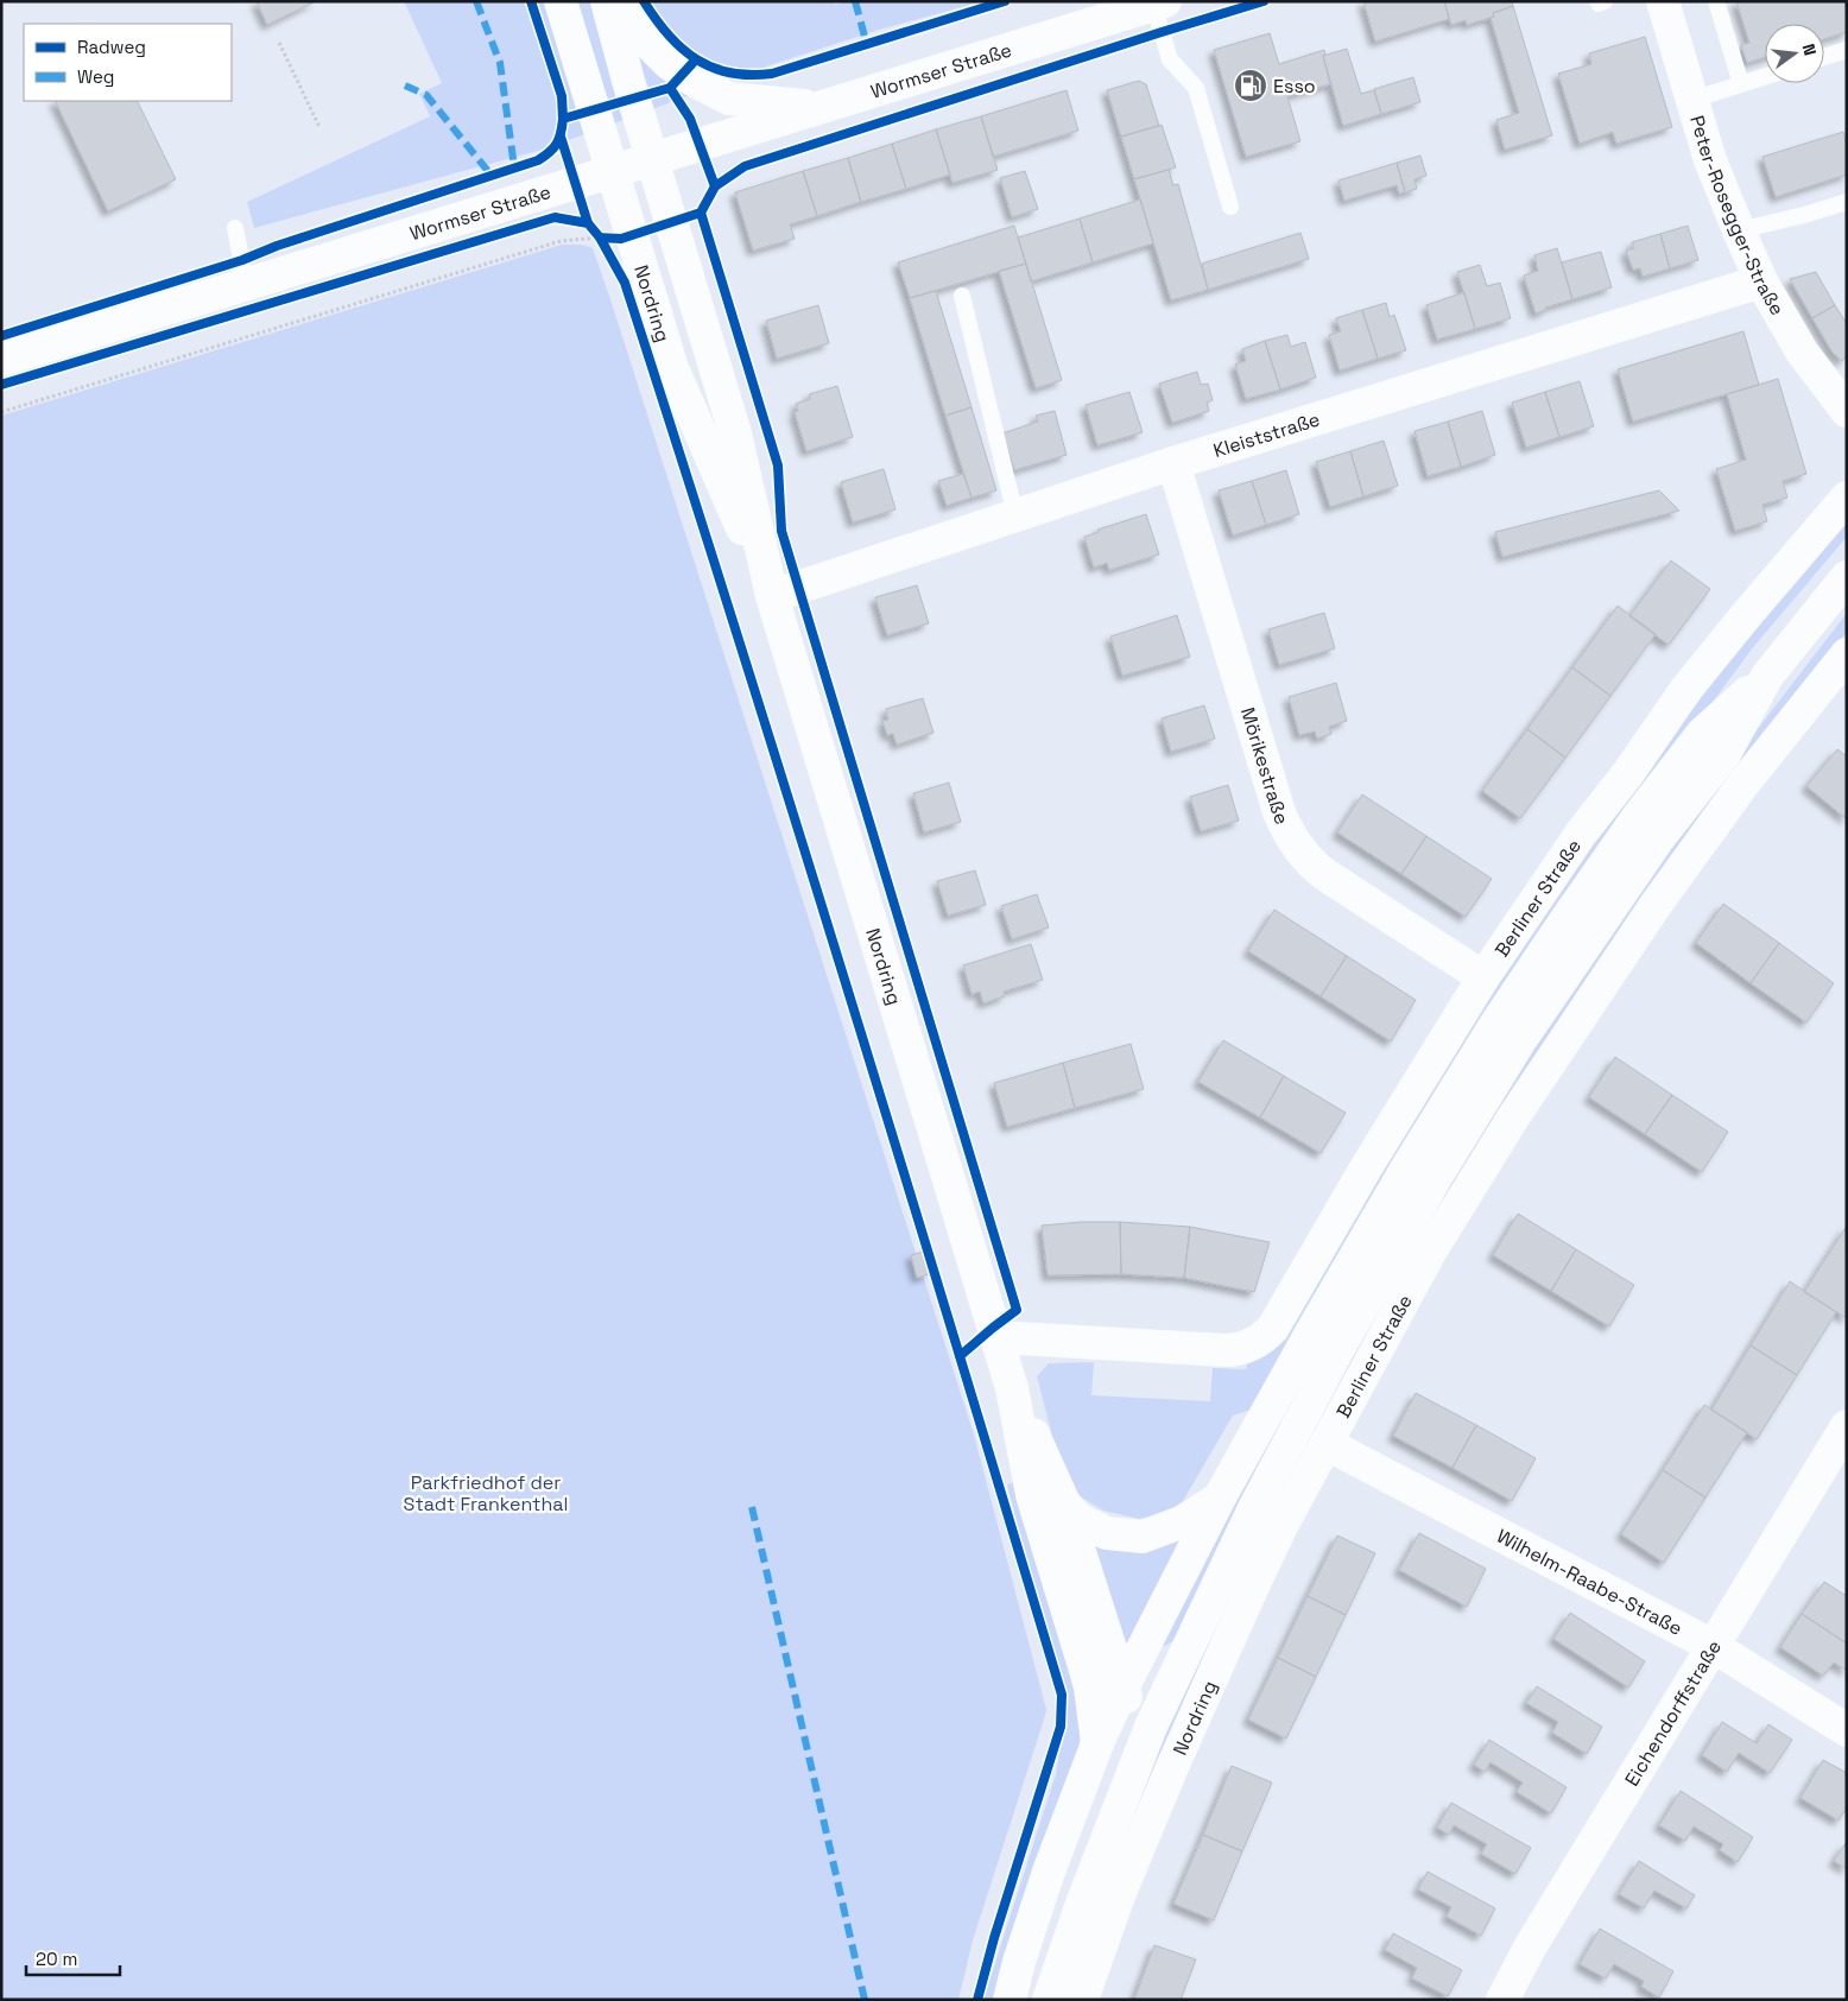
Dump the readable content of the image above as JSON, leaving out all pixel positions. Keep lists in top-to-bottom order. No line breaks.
{"streets":{"main road":["Wormser Straße","Peter-Rosegger-Straße","Nordring","Kleiststraße","Mörikestraße","Berliner Straße","Wilhelm-Raabe-Straße","Eichendorffstraße"]},"crossings":[["Wormser Straße","Nordring"],["Peter-Rosegger-Straße","Kleiststraße"],["Nordring","Kleiststraße"],["Nordring","Berliner Straße"],["Nordring","Wilhelm-Raabe-Straße"],["Kleiststraße","Mörikestraße"],["Mörikestraße","Berliner Straße"],["Berliner Straße","Wilhelm-Raabe-Straße"],["Wilhelm-Raabe-Straße","Eichendorffstraße"]],"parks":["Parkfriedhof der Stadt Frankenthal"],"places":{"fuel station":["Esso"]},"legend":["Radweg","Weg"],"scale_bar":"20 m","north":"right"}
